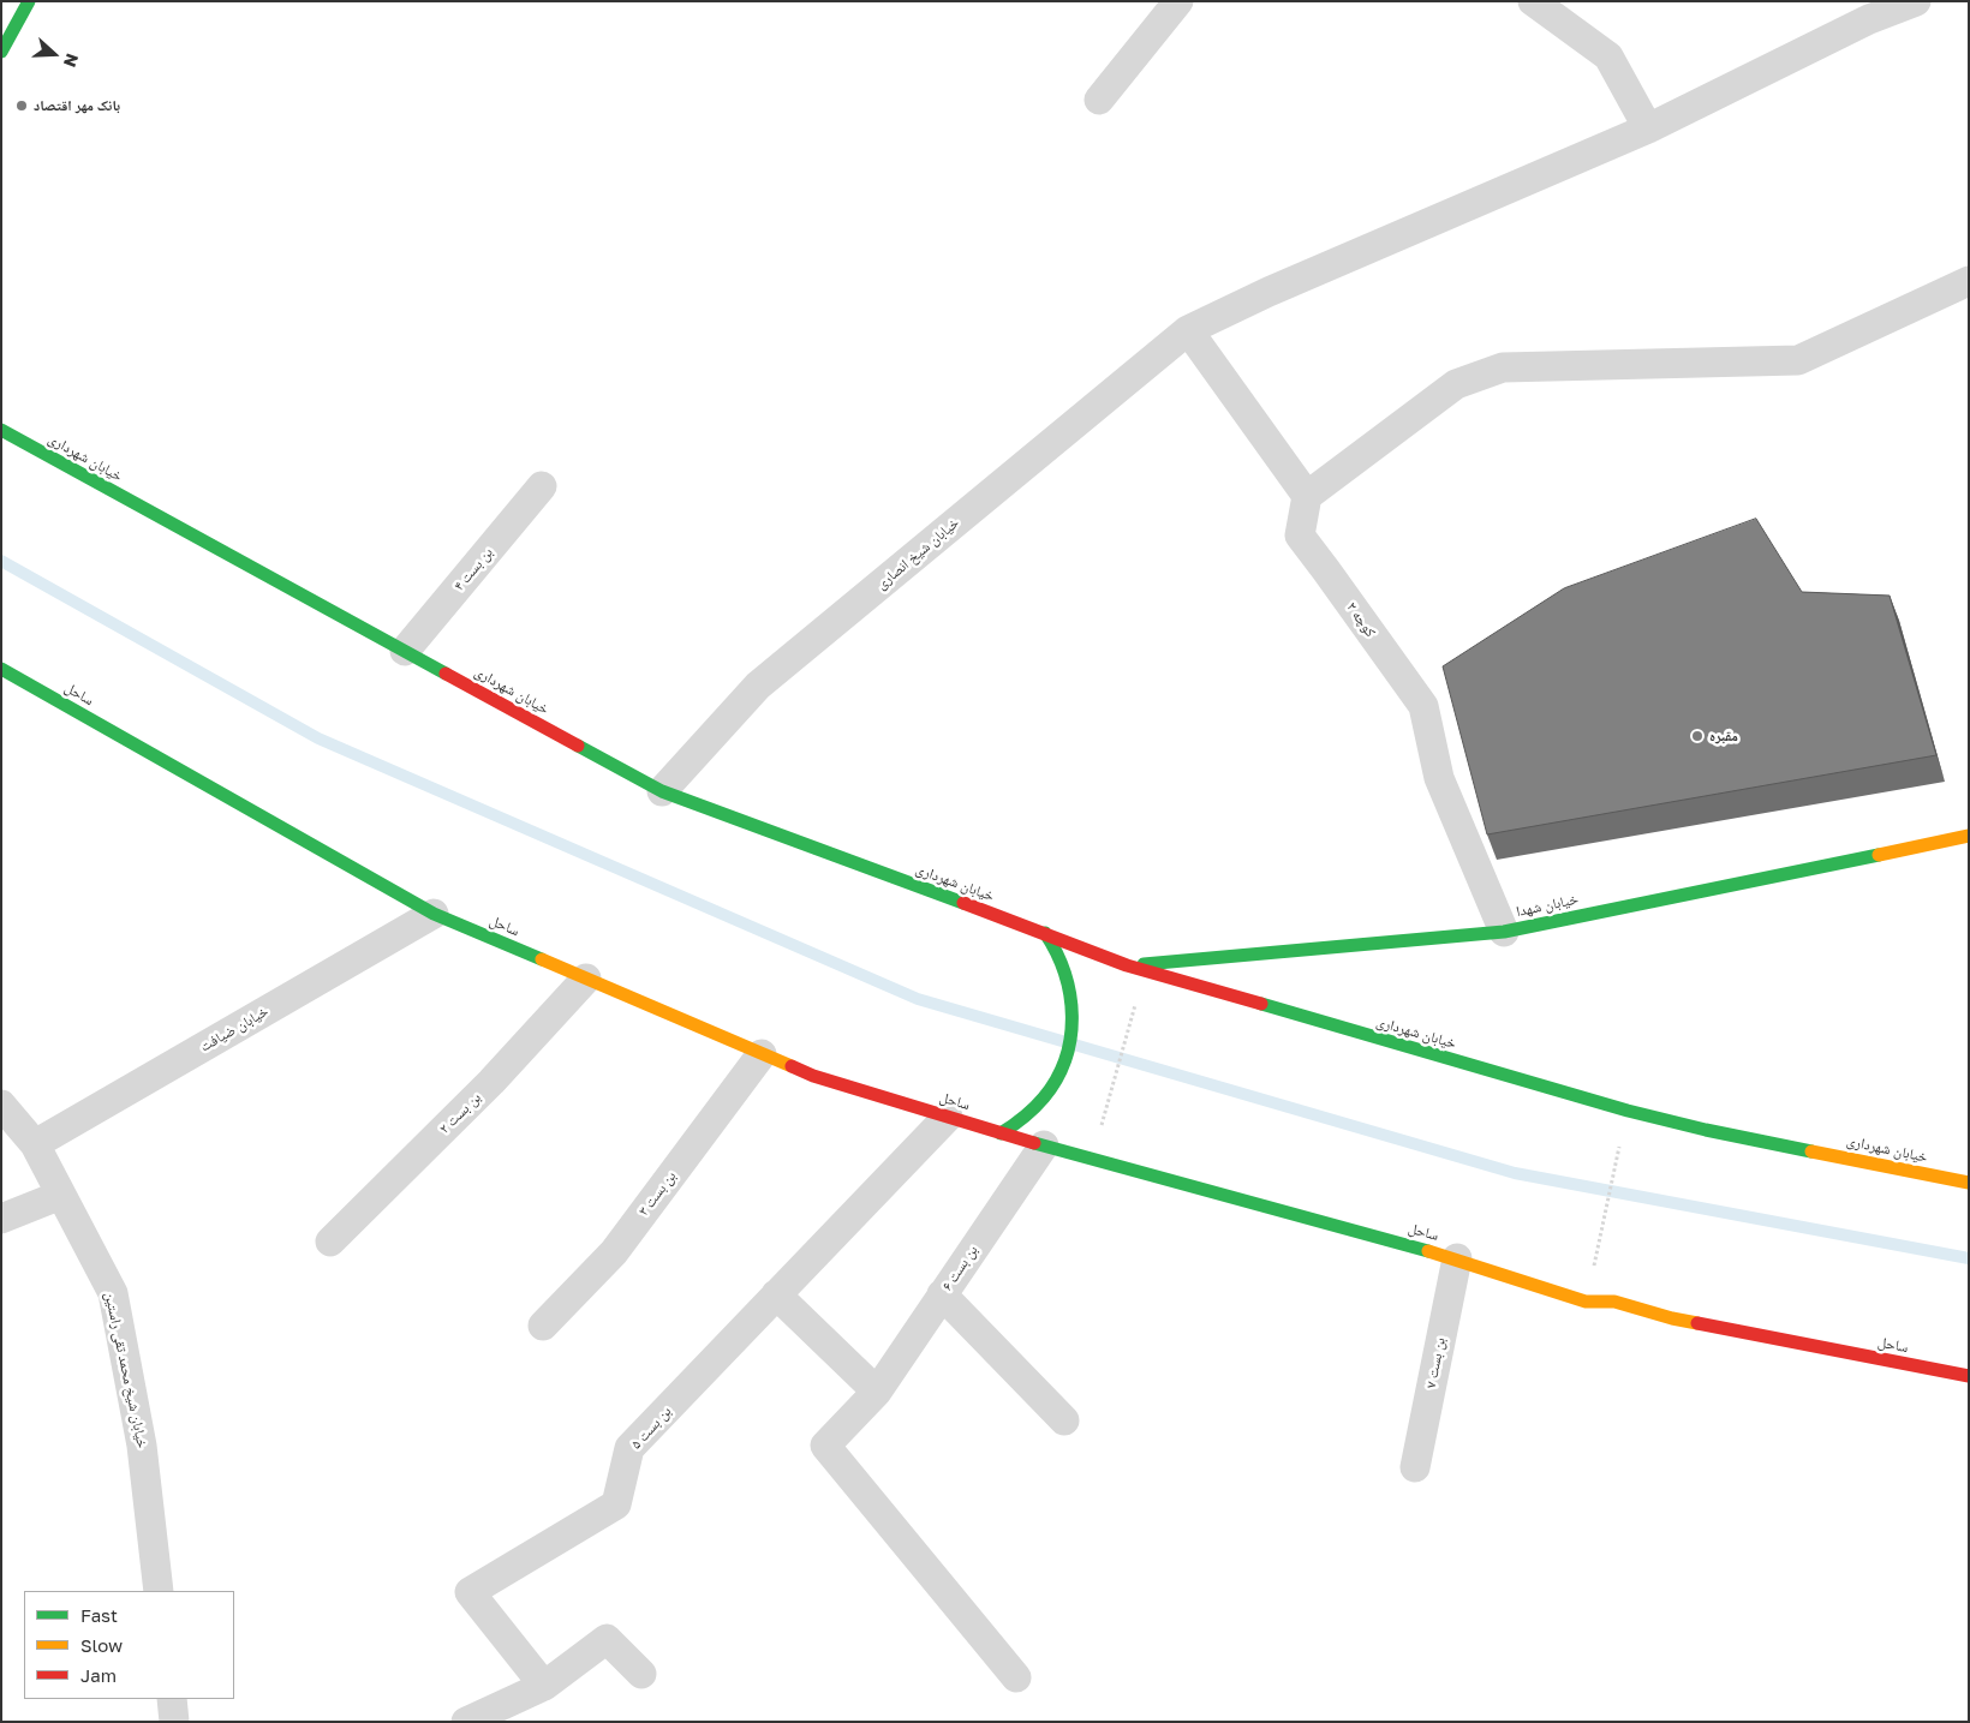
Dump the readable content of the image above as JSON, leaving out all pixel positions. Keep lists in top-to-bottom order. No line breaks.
{"streets":{"main road":["خیابان شهرداری","ساحل","خیابان شهدا"],"street":["خیابان شیخ انصاری","بن بست ۴","کوچه ۲","خیابان ضیافت","بن بست ۲","بن بست ۳","بن بست ۶","بن بست ۷","خیابان شیخ محمد تقی راستین","بن بست ۵"]},"crossings":[["خیابان شهرداری","خیابان شیخ انصاری"],["خیابان شهرداری","بن بست ۴"],["خیابان شهرداری","خیابان شهدا"],["کوچه ۲","خیابان شهدا"],["ساحل","خیابان ضیافت"],["ساحل","بن بست ۲"],["ساحل","بن بست ۳"],["ساحل","بن بست ۶"],["ساحل","بن بست ۷"],["ساحل","بن بست ۵"],["خیابان ضیافت","خیابان شیخ محمد تقی راستین"]],"places":["بانک مهر اقتصاد","مقبره"],"legend":["Fast","Slow","Jam"],"north":"right"}
